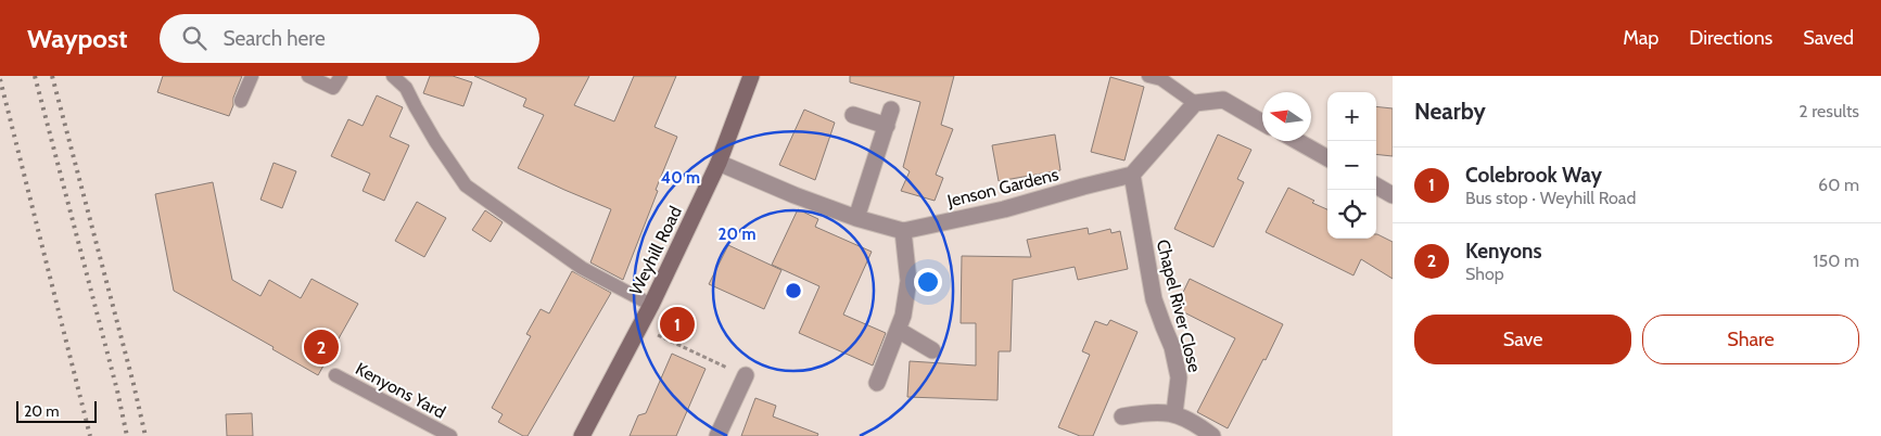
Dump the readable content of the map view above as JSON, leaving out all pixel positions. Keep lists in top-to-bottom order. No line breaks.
{"streets":{"main road":["Weyhill Road"],"street":["Jenson Gardens","Chapel River Close"],"lane":["Kenyons Yard"]},"crossings":[["Jenson Gardens","Weyhill Road"],["Jenson Gardens","Chapel River Close"]],"scale_bar":"20 m","north":"left","page":{"header":"Waypost","search":"Search here","nav":["Map","Directions","Saved"],"heading":["Nearby","2 results"],"map_buttons":["+","−"],"list":[{"mark":"1","name":"Colebrook Way","note":"Bus stop · Weyhill Road","value":"60 m"},{"mark":"2","name":"Kenyons","note":"Shop","value":"150 m"}],"buttons":["Save","Share"],"pins":["1","2"],"scale":"20 m"},"rings":["40 m","20 m"]}
